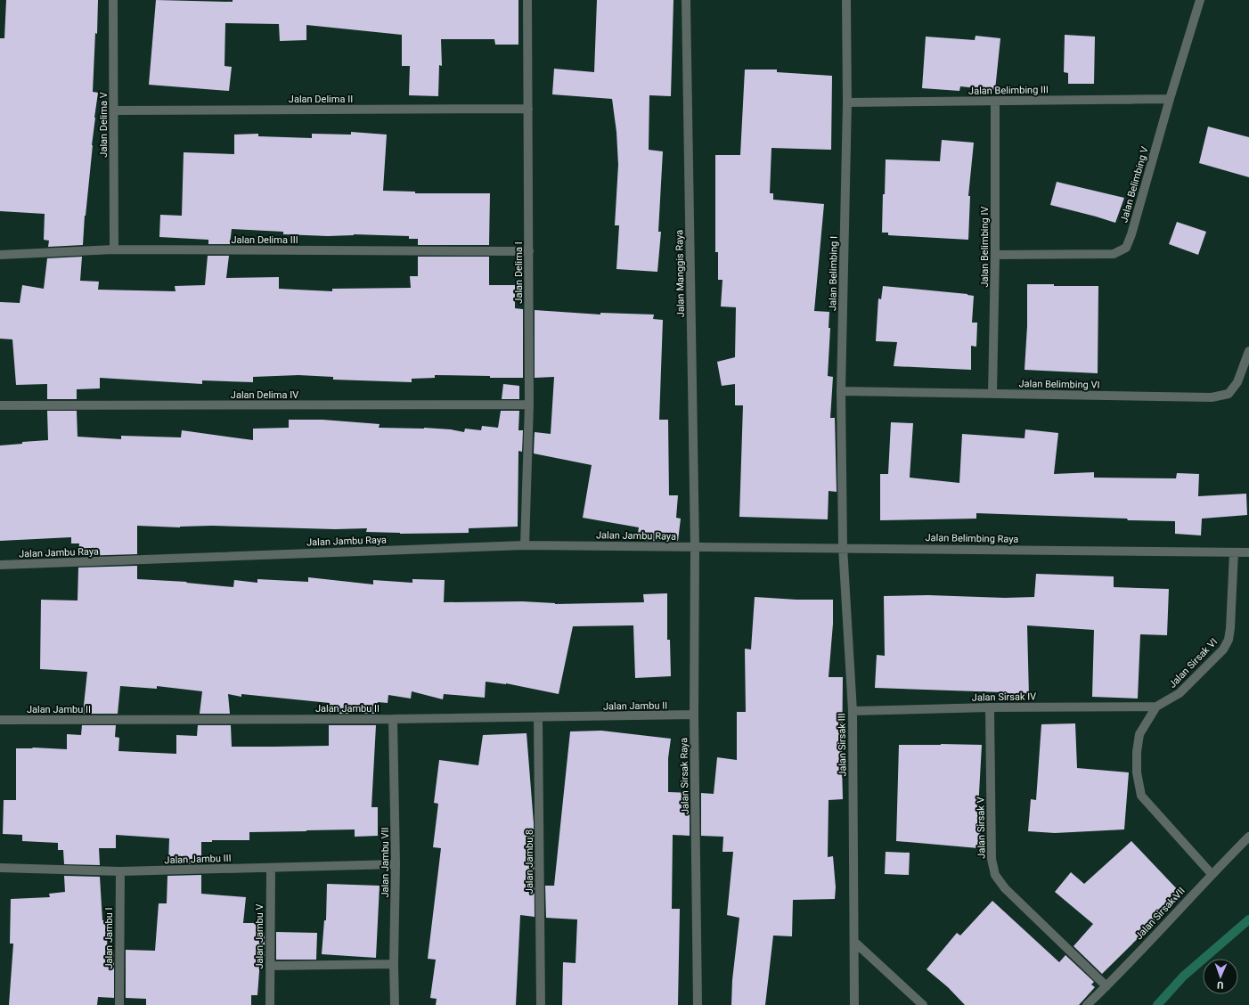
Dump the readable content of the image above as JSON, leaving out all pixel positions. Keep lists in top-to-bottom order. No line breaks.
{"streets":{"street":["Jalan Belimbing III","Jalan Delima II","Jalan Delima V","Jalan Belimbing V","Jalan Delima III","Jalan Belimbing IV","Jalan Delima I","Jalan Manggis Raya","Jalan Belimbing I","Jalan Belimbing VI","Jalan Delima IV","Jalan Jambu Raya","Jalan Belimbing Raya","Jalan Sirsak VI","Jalan Sirsak IV","Jalan Jambu II","Jalan Sirsak III","Jalan Sirsak Raya","Jalan Sirsak V","Jalan Jambu III","Jalan Jambu 8","Jalan Jambu VII","Jalan Sirsak VII","Jalan Jambu V","Jalan Jambu I"]},"crossings":[["Jalan Belimbing III","Jalan Belimbing V"],["Jalan Belimbing III","Jalan Belimbing IV"],["Jalan Belimbing III","Jalan Belimbing I"],["Jalan Delima II","Jalan Delima V"],["Jalan Delima II","Jalan Delima I"],["Jalan Delima V","Jalan Delima III"],["Jalan Belimbing V","Jalan Belimbing IV"],["Jalan Delima III","Jalan Delima I"],["Jalan Belimbing IV","Jalan Belimbing VI"],["Jalan Delima I","Jalan Delima IV"],["Jalan Delima I","Jalan Jambu Raya"],["Jalan Manggis Raya","Jalan Jambu Raya"],["Jalan Manggis Raya","Jalan Belimbing Raya"],["Jalan Manggis Raya","Jalan Sirsak Raya"],["Jalan Belimbing I","Jalan Belimbing VI"],["Jalan Belimbing I","Jalan Belimbing Raya"],["Jalan Belimbing I","Jalan Sirsak III"],["Jalan Jambu Raya","Jalan Belimbing Raya"],["Jalan Jambu Raya","Jalan Sirsak Raya"],["Jalan Belimbing Raya","Jalan Sirsak VI"],["Jalan Belimbing Raya","Jalan Sirsak III"],["Jalan Belimbing Raya","Jalan Sirsak Raya"],["Jalan Sirsak VI","Jalan Sirsak IV"],["Jalan Sirsak VI","Jalan Sirsak VII"],["Jalan Sirsak IV","Jalan Sirsak III"],["Jalan Sirsak IV","Jalan Sirsak V"],["Jalan Jambu II","Jalan Sirsak Raya"],["Jalan Jambu II","Jalan Jambu 8"],["Jalan Jambu II","Jalan Jambu VII"],["Jalan Sirsak V","Jalan Sirsak VII"],["Jalan Jambu III","Jalan Jambu VII"],["Jalan Jambu III","Jalan Jambu V"],["Jalan Jambu III","Jalan Jambu I"]],"north":"bottom"}
